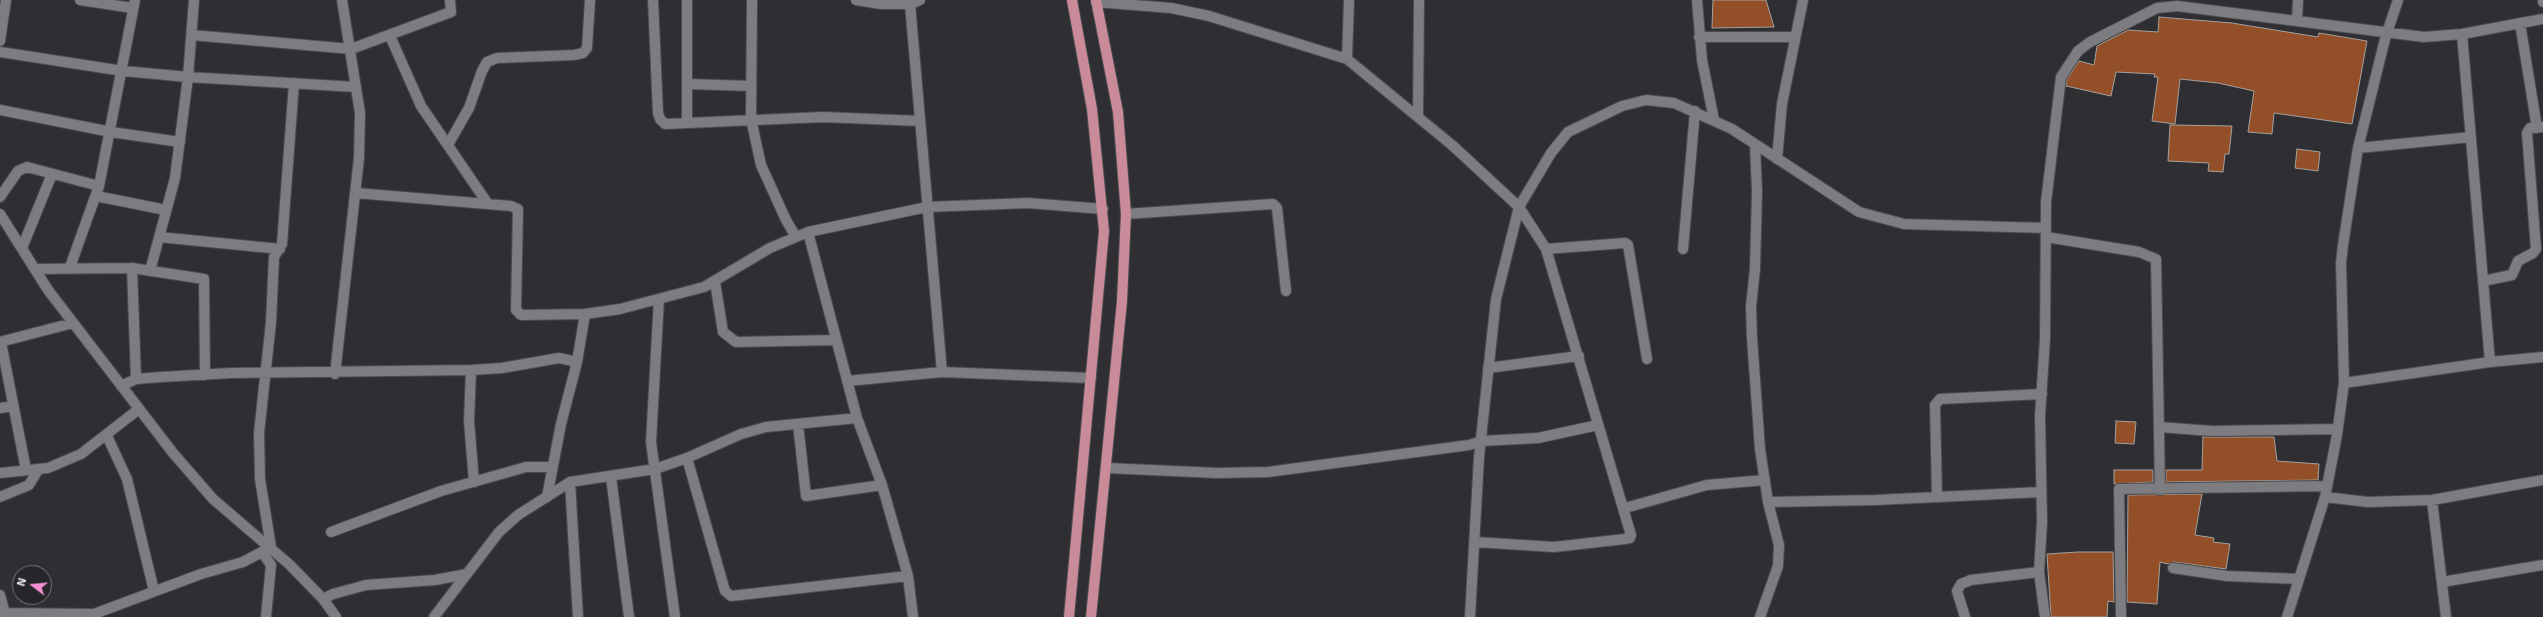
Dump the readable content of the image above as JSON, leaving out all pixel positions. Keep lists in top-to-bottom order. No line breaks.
{"north":"left"}
